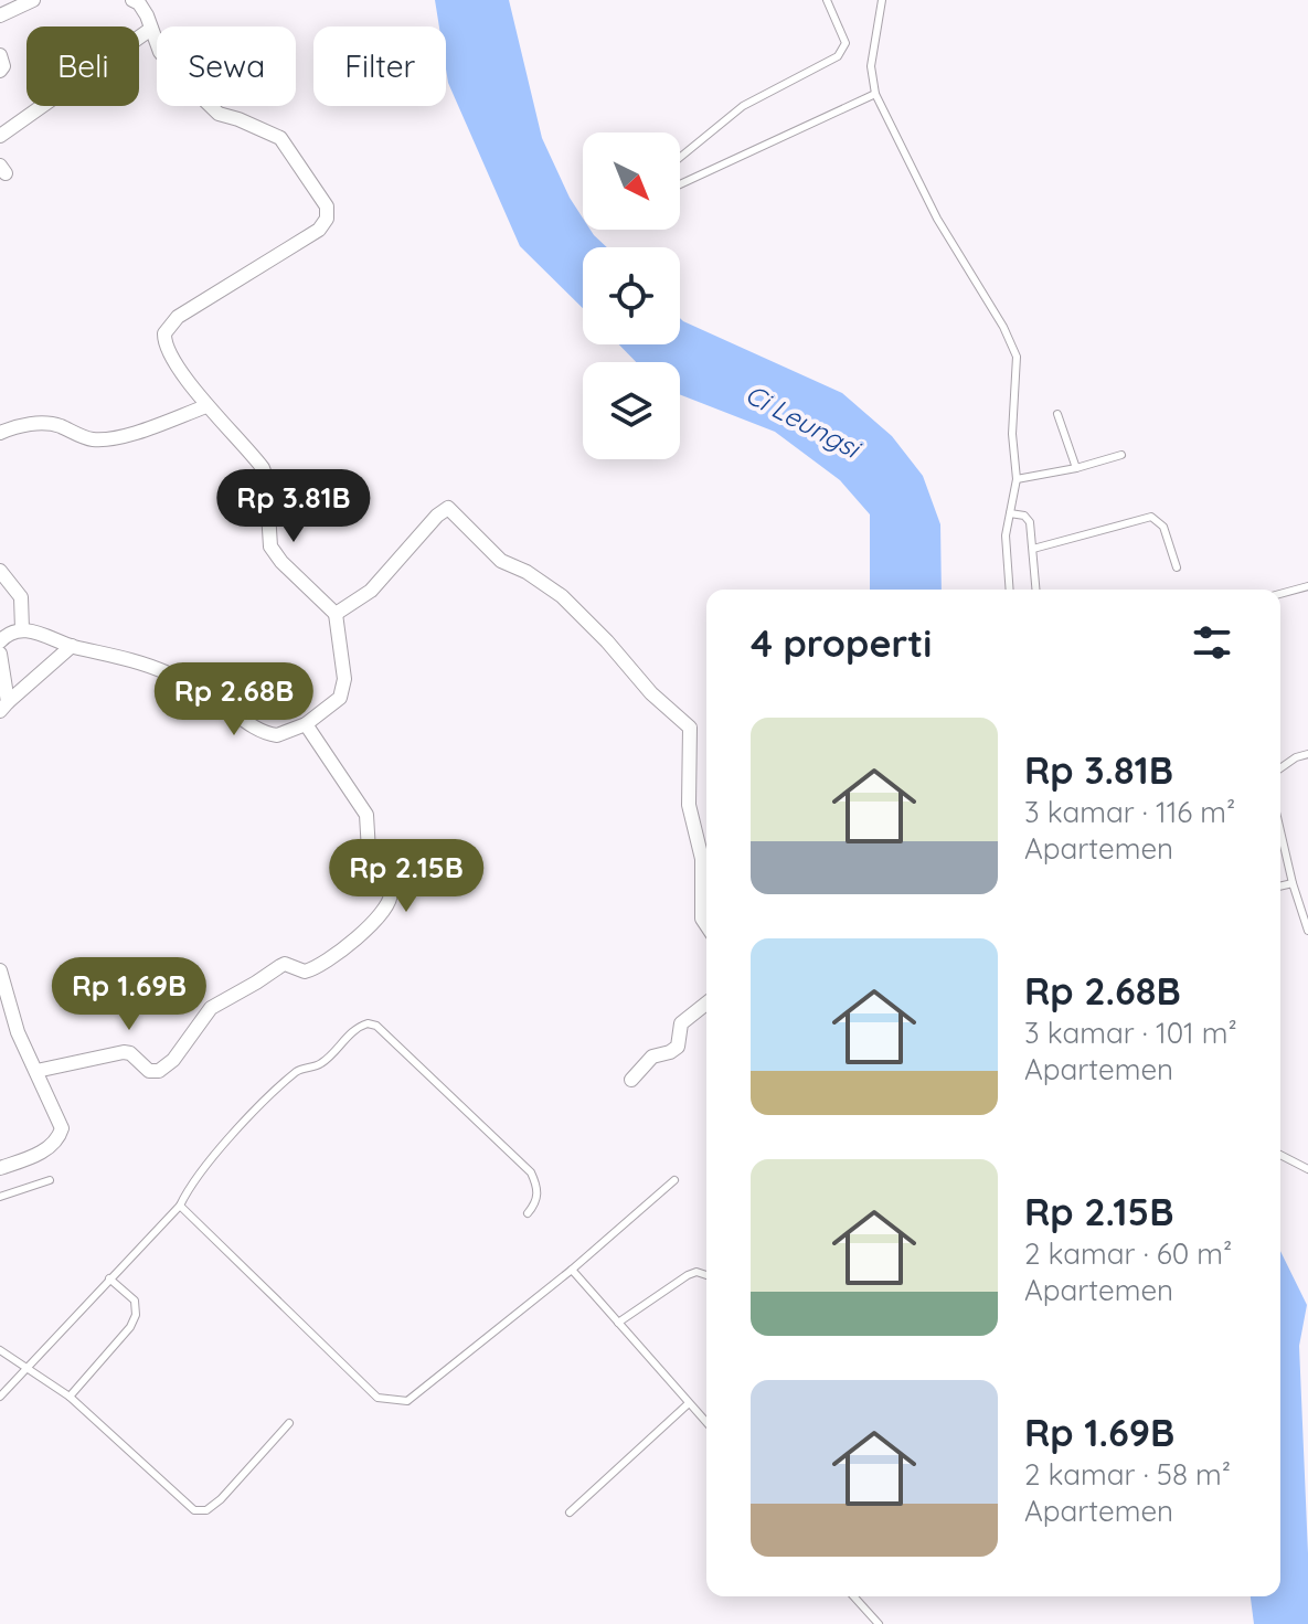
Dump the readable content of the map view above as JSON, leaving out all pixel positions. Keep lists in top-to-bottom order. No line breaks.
{"water":["Ci Leungsi"],"north":"bottom right","page":{"chip":["Beli","Sewa","Filter"],"price":["Rp 3.81B","Rp 2.68B","Rp 2.15B","Rp 1.69B"],"heading":"4 properti","list":[{"name":"Rp 3.81B","note":"3 kamar · 116 m² · Apartemen"},{"name":"Rp 2.68B","note":"3 kamar · 101 m² · Apartemen"},{"name":"Rp 2.15B","note":"2 kamar · 60 m² · Apartemen"},{"name":"Rp 1.69B","note":"2 kamar · 58 m² · Apartemen"}]}}
